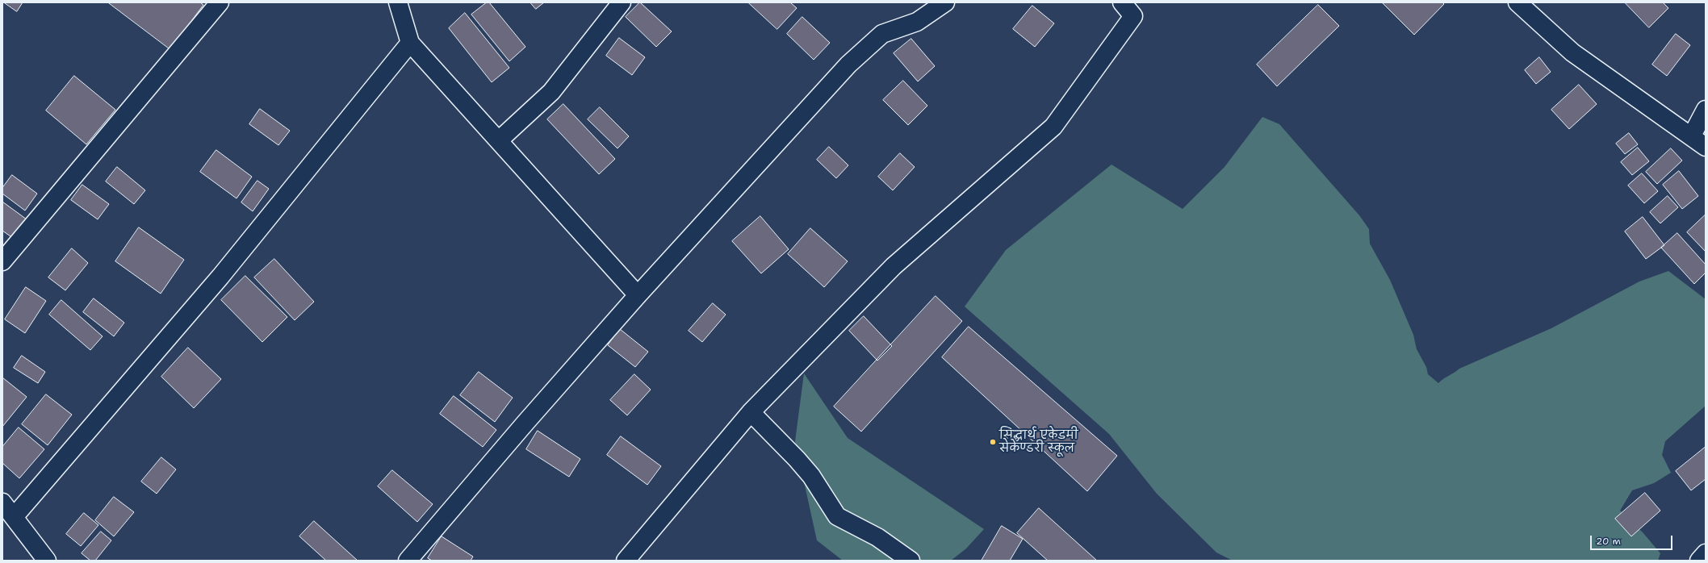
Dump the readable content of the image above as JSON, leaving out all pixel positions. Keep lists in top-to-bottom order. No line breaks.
{"places":["सिद्धार्थ एकेडमी सेकेण्डरी स्कूल"],"scale_bar":"20 m"}
